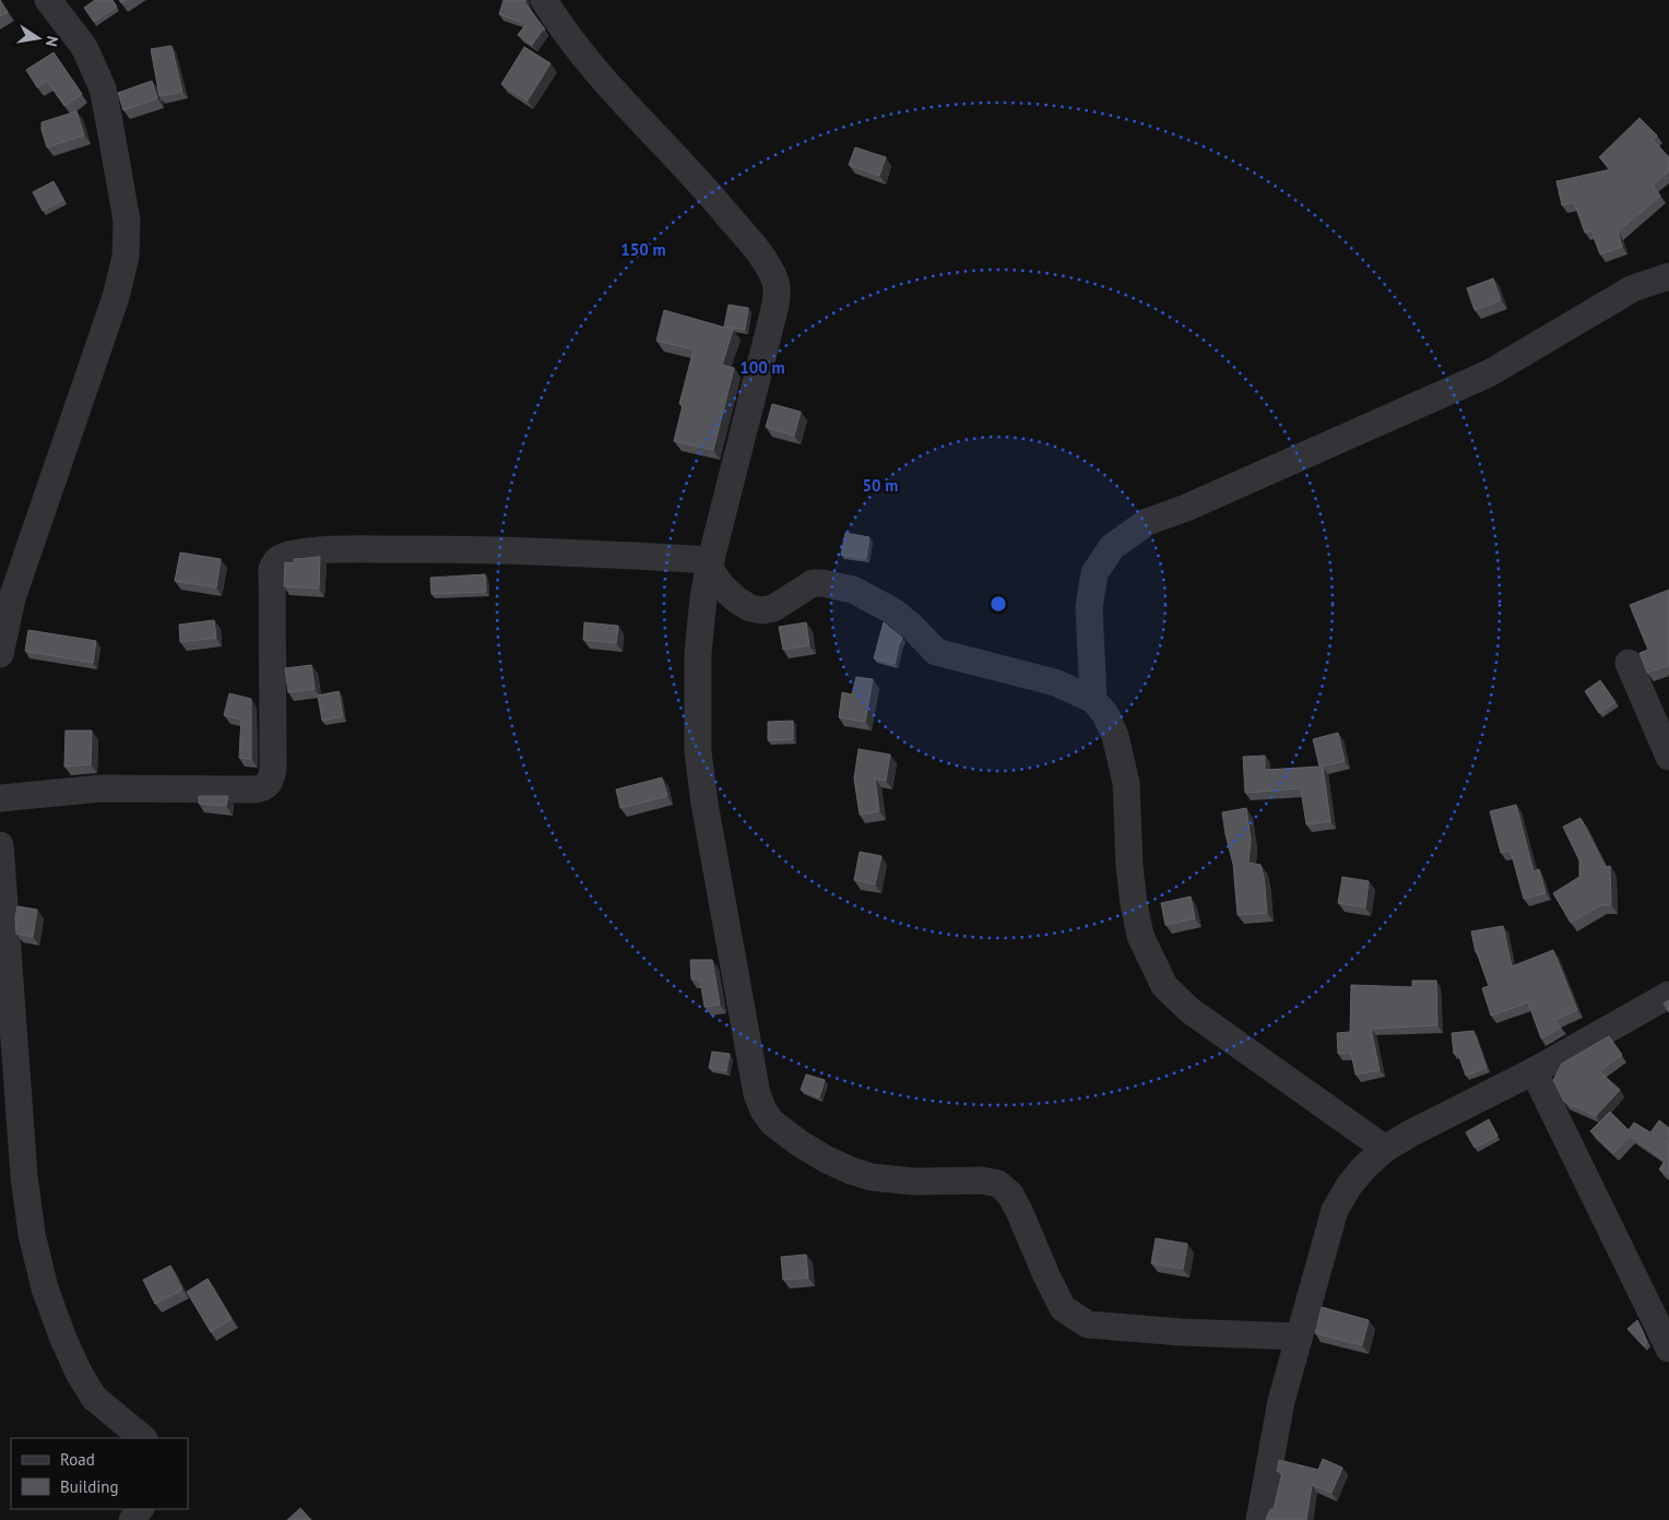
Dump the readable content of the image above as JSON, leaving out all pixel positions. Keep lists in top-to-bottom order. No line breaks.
{"legend":["Road","Building"],"north":"right","rings":["150 m","100 m","50 m"]}
